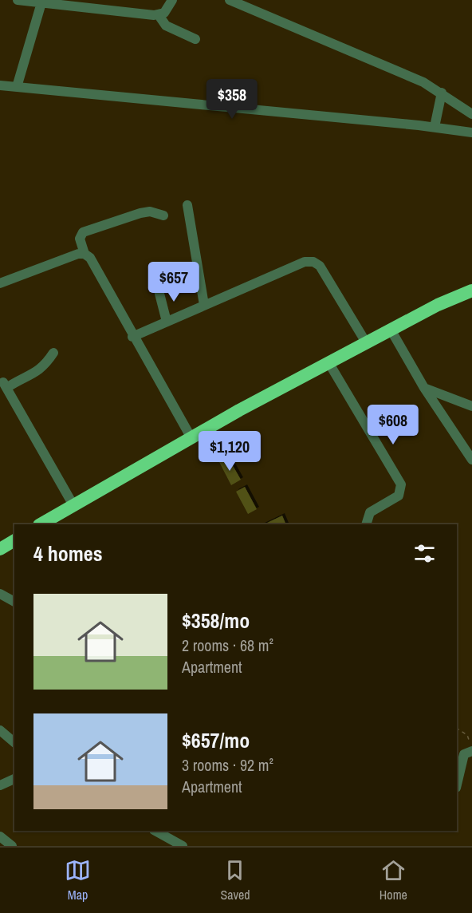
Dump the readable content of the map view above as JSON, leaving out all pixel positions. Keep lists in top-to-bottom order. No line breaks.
{"page":{"price":["$358","$657","$608","$1,120"],"heading":"4 homes","list":[{"name":"$358/mo","note":"2 rooms · 68 m² · Apartment"},{"name":"$657/mo","note":"3 rooms · 92 m² · Apartment"}],"tabs":["Map","Saved","Home"]}}
